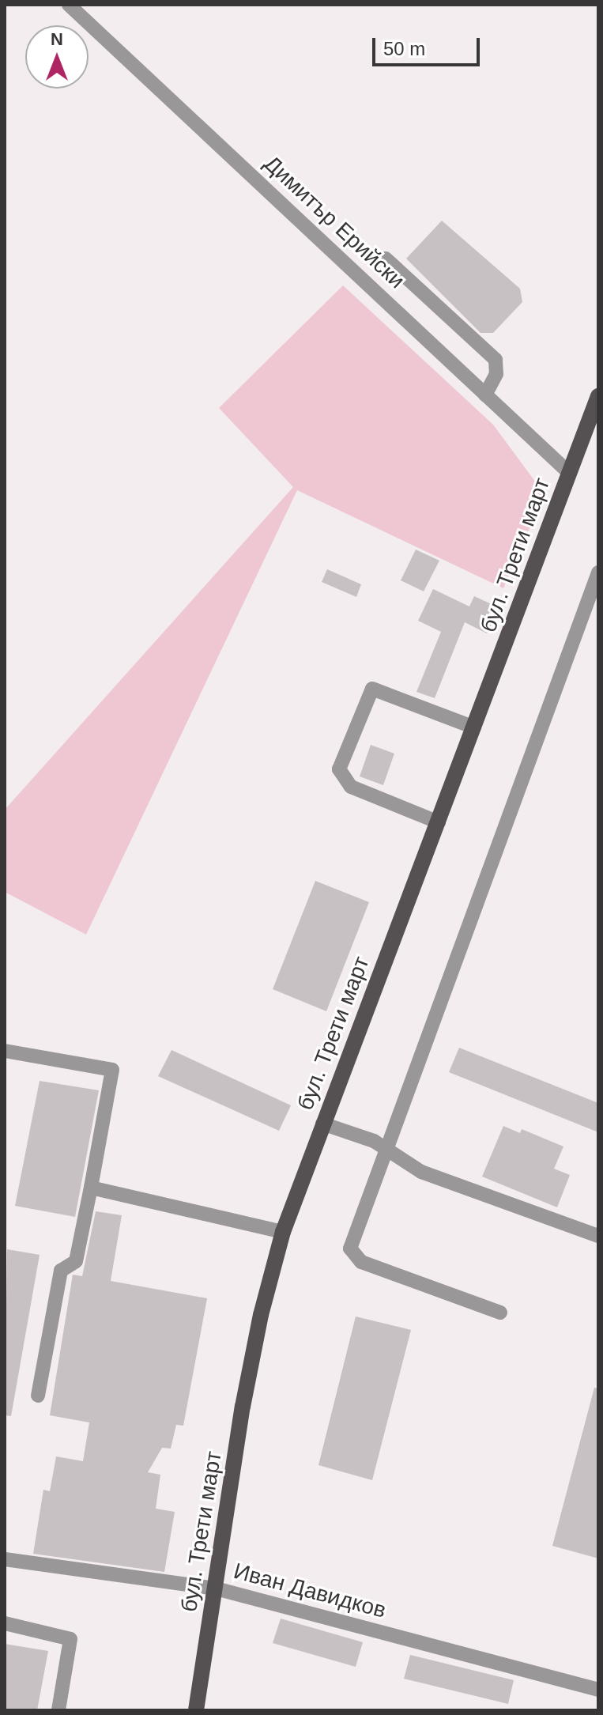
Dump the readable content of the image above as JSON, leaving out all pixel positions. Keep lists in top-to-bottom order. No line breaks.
{"streets":{"main road":["бул. Трети март"],"street":["Димитър Ерийски","Иван Давидков"]},"crossings":[["Димитър Ерийски","бул. Трети март"],["бул. Трети март","Иван Давидков"]],"scale_bar":"50 m","north":"top"}
